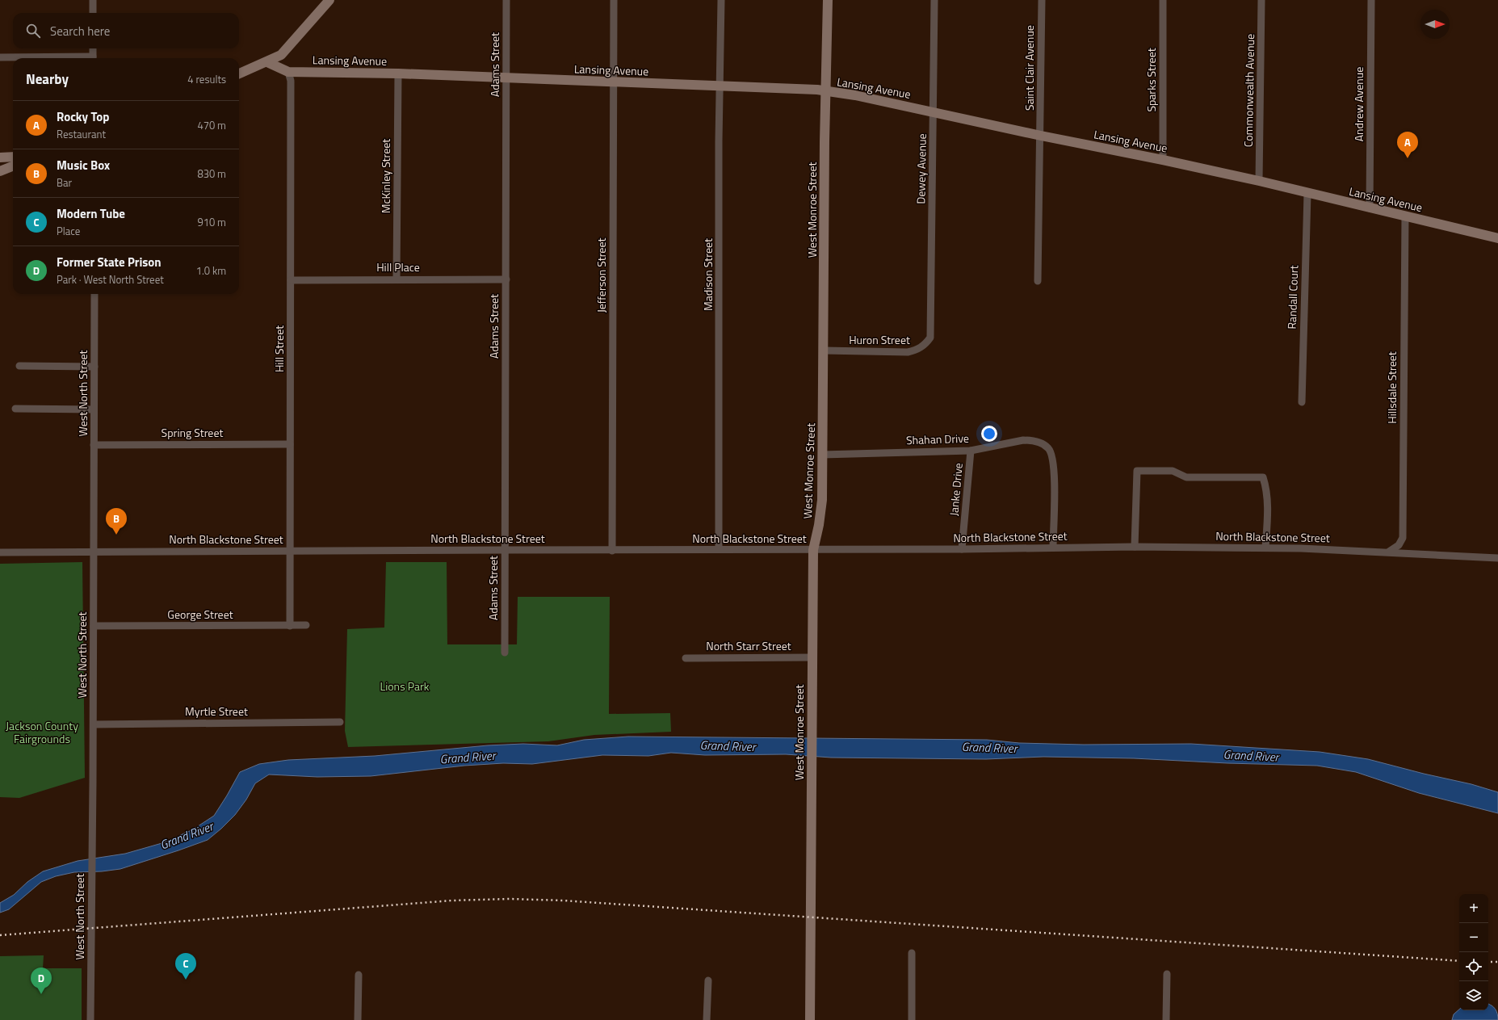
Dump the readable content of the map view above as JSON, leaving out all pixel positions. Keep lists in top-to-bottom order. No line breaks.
{"streets":{"main road":["Lansing Avenue","West Monroe Street"],"street":["Adams Street","Saint Clair Avenue","Sparks Street","Commonwealth Avenue","Andrew Avenue","Dewey Avenue","McKinley Street","Hill Place","Madison Street","Jefferson Street","Randall Court","Huron Street","Hill Street","Hillsdale Street","West North Street","Spring Street","Shahan Drive","Janke Drive","North Blackstone Street","George Street","North Starr Street","Myrtle Street"]},"crossings":[["Lansing Avenue","Adams Street"],["Lansing Avenue","Saint Clair Avenue"],["Lansing Avenue","Sparks Street"],["Lansing Avenue","Commonwealth Avenue"],["Lansing Avenue","Andrew Avenue"],["Lansing Avenue","Dewey Avenue"],["Lansing Avenue","McKinley Street"],["Lansing Avenue","West Monroe Street"],["Lansing Avenue","Madison Street"],["Lansing Avenue","Jefferson Street"],["Lansing Avenue","Randall Court"],["Lansing Avenue","Hill Street"],["Lansing Avenue","Hillsdale Street"],["Adams Street","Hill Place"],["Adams Street","North Blackstone Street"],["Dewey Avenue","Huron Street"],["McKinley Street","Hill Place"],["West Monroe Street","Huron Street"],["West Monroe Street","Shahan Drive"],["West Monroe Street","North Blackstone Street"],["West Monroe Street","North Starr Street"],["Hill Place","Hill Street"],["Madison Street","North Blackstone Street"],["Jefferson Street","North Blackstone Street"],["Hill Street","Spring Street"],["Hill Street","North Blackstone Street"],["Hill Street","George Street"],["Hillsdale Street","North Blackstone Street"],["West North Street","Spring Street"],["West North Street","North Blackstone Street"],["West North Street","George Street"],["West North Street","Myrtle Street"],["Shahan Drive","Janke Drive"],["Shahan Drive","North Blackstone Street"],["Janke Drive","North Blackstone Street"]],"water":["Grand River"],"parks":["Lions Park","Jackson County Fairgrounds"],"north":"right","page":{"search":"Search here","heading":["Nearby","4 results"],"list":[{"mark":"A","name":"Rocky Top","note":"Restaurant","value":"470 m"},{"mark":"B","name":"Music Box","note":"Bar","value":"830 m"},{"mark":"C","name":"Modern Tube","note":"Place","value":"910 m"},{"mark":"D","name":"Former State Prison","note":"Park · West North Street","value":"1.0 km"}],"pins":["A","B","C","D"],"map_buttons":["+","−"]}}
